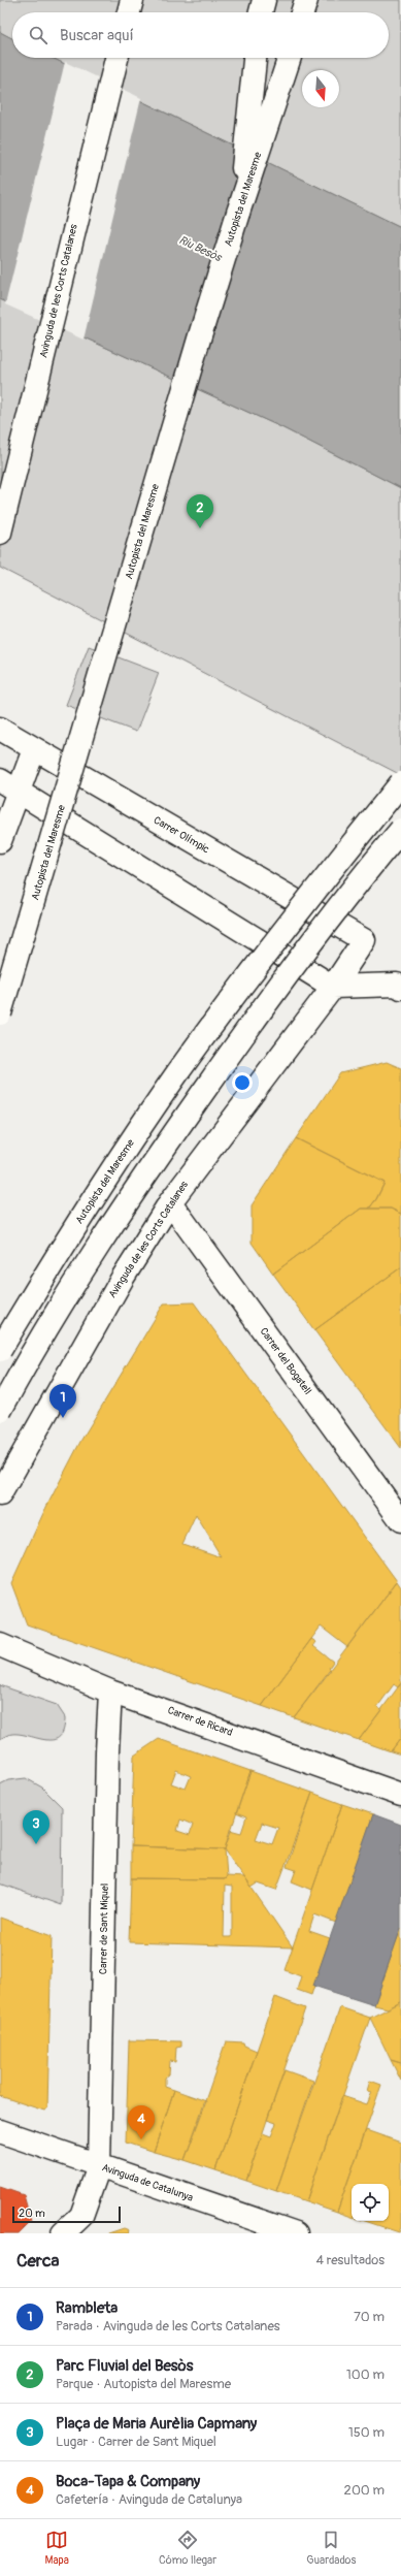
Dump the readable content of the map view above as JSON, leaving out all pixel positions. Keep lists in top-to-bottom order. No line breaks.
{"streets":{"main road":["Autopista del Maresme","Avinguda de les Corts Catalanes","Carrer Olímpic","Carrer del Bogatell","Carrer de Ricard","Carrer de Sant Miquel","Avinguda de Catalunya"]},"crossings":[["Avinguda de les Corts Catalanes","Carrer Olímpic"],["Avinguda de les Corts Catalanes","Carrer del Bogatell"],["Carrer de Ricard","Carrer de Sant Miquel"],["Carrer de Sant Miquel","Avinguda de Catalunya"]],"water":["Riu Besòs"],"scale_bar":"20 m","north":"bottom","page":{"search":"Buscar aquí","pins":["2","1","3","4"],"scale":"20 m","heading":["Cerca","4 resultados"],"list":[{"mark":"1","name":"Rambleta","note":"Parada · Avinguda de les Corts Catalanes","value":"70 m"},{"mark":"2","name":"Parc Fluvial del Besòs","note":"Parque · Autopista del Maresme","value":"100 m"},{"mark":"3","name":"Plaça de Maria Aurèlia Capmany","note":"Lugar · Carrer de Sant Miquel","value":"150 m"},{"mark":"4","name":"Boca-Tapa & Company","note":"Cafetería · Avinguda de Catalunya","value":"200 m"}],"nav":["Mapa","Cómo llegar","Guardados"]}}
